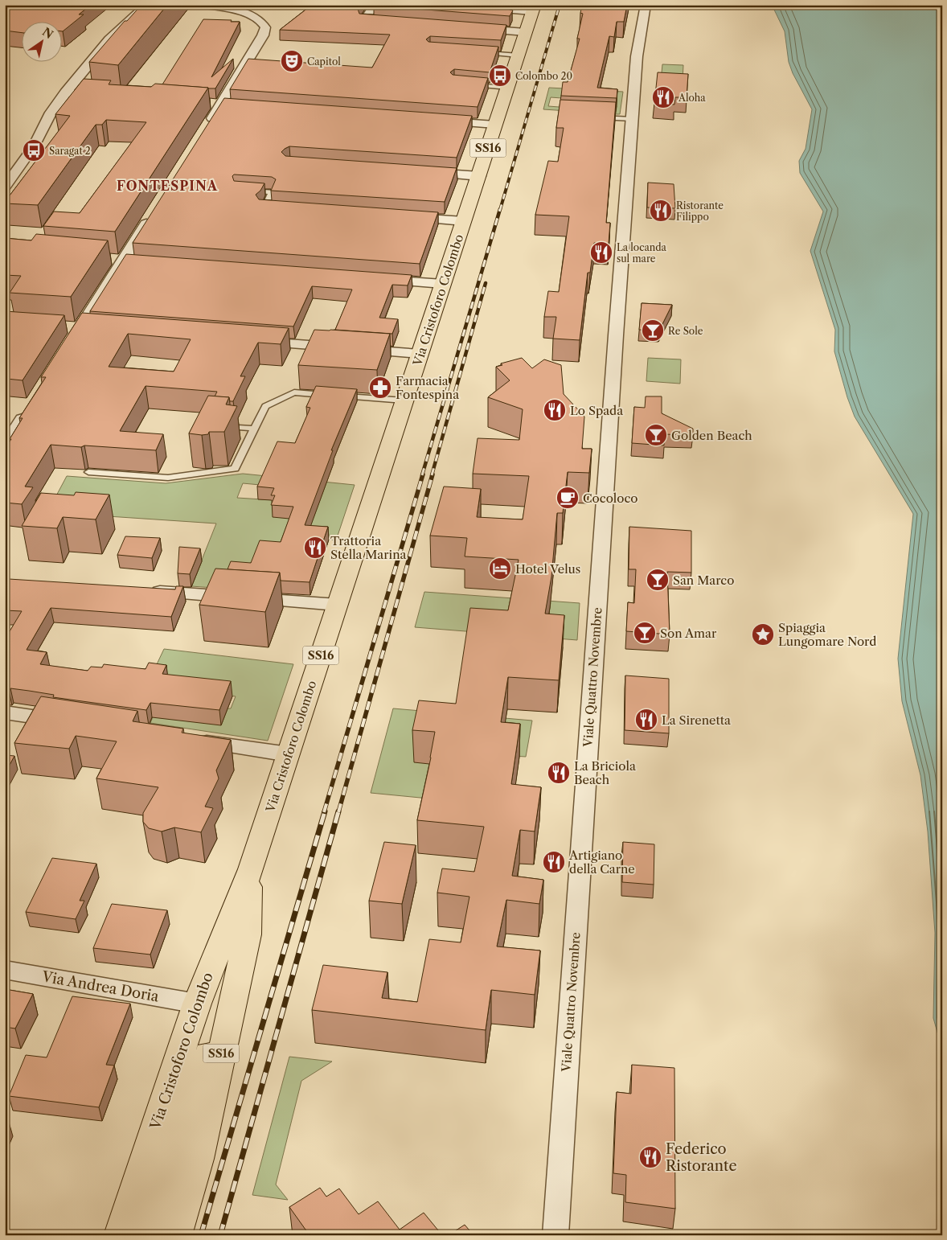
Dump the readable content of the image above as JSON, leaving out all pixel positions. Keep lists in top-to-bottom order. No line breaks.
{"streets":{"main road":["SS16","Via Cristoforo Colombo"],"street":["Viale Quattro Novembre","Via Andrea Doria"]},"crossings":[["Via Cristoforo Colombo","Via Andrea Doria"]],"districts":["FONTESPINA"],"places":{"theatre":["Capitol"],"bus stop":["Colombo 20","Saragat 2"],"restaurant":["Aloha","Ristorante Filippo","La locanda sul mare","Lo Spada","Trattoria Stella Marina","La Sirenetta","La Briciola Beach","Artigiano della Carne","Federico Ristorante"],"bar":["Re Sole","Golden Beach","San Marco","Son Amar"],"pharmacy":["Farmacia Fontespina"],"cafe":["Cocoloco"],"hotel":["Hotel Velus"],"place":["Spiaggia Lungomare Nord"]},"north":"top right"}
